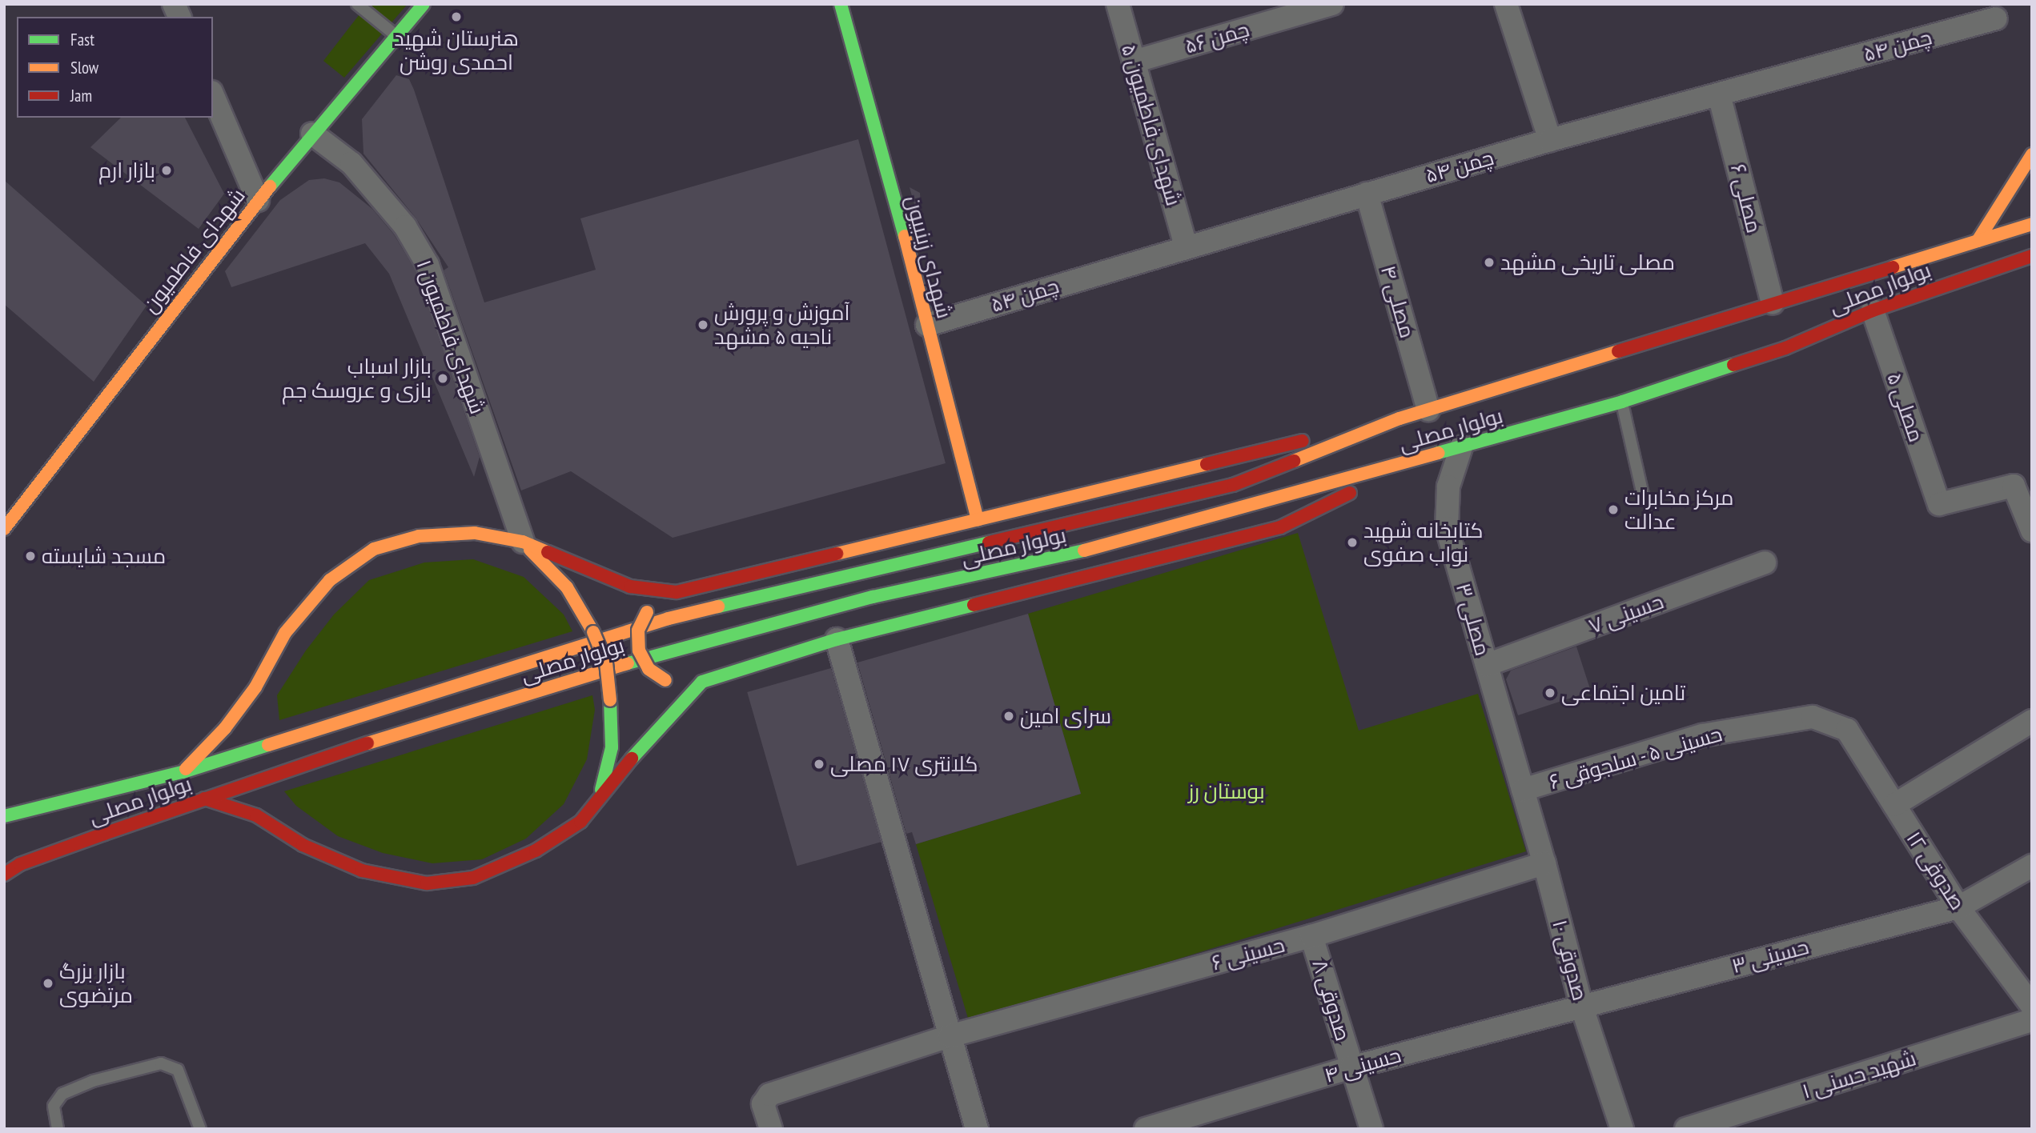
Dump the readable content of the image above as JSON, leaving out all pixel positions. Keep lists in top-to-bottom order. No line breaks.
{"streets":{"main road":["شهدای فاطمیون","شهدای زینبیون","بولوار مصلی"],"street":["چمن ۵۶","چمن ۵۴","شهدای فاطمیون ۵","مصلی ۶","مصلی ۴","شهدای فاطمیون ۱","مصلی ۵","حسینی ۷","مصلی ۳","حسینی ۵ - سلجوقی ۶","صدوقی ۱۲","حسینی ۶","حسینی ۳","صدوقی ۱۰","صدوقی ۸","حسینی ۴","شهید حسنی ۱"]},"crossings":[["چمن ۵۶","شهدای فاطمیون ۵"],["چمن ۵۴","شهدای فاطمیون ۵"],["چمن ۵۴","مصلی ۶"],["چمن ۵۴","شهدای زینبیون"],["چمن ۵۴","مصلی ۴"],["مصلی ۶","بولوار مصلی"],["شهدای فاطمیون","شهدای فاطمیون ۱"],["بولوار مصلی","مصلی ۴"],["بولوار مصلی","مصلی ۵"],["بولوار مصلی","مصلی ۳"],["حسینی ۷","مصلی ۳"],["مصلی ۳","حسینی ۵ - سلجوقی ۶"],["مصلی ۳","صدوقی ۱۰"],["حسینی ۵ - سلجوقی ۶","صدوقی ۱۲"],["حسینی ۵ - سلجوقی ۶","صدوقی ۱۰"],["صدوقی ۱۲","حسینی ۳"],["حسینی ۶","صدوقی ۱۰"],["حسینی ۶","صدوقی ۸"],["حسینی ۳","صدوقی ۱۰"],["حسینی ۳","حسینی ۴"],["صدوقی ۱۰","حسینی ۴"],["صدوقی ۸","حسینی ۴"]],"parks":["بوستان رز"],"places":["هنرستان شهید احمدی روشن","بازار ارم","مصلی تاریخی مشهد","آموزش و پرورش ناحیه ۵ مشهد","بازار اسباب بازی و عروسک جم","مرکز مخابرات عدالت","کتابخانه شهید نواب صفوی","مسجد شایسته","تامین اجتماعی","سرای امین","کلانتری ۱۷ مصلی","بازار بزرگ مرتضوی"],"legend":["Fast","Slow","Jam"]}
